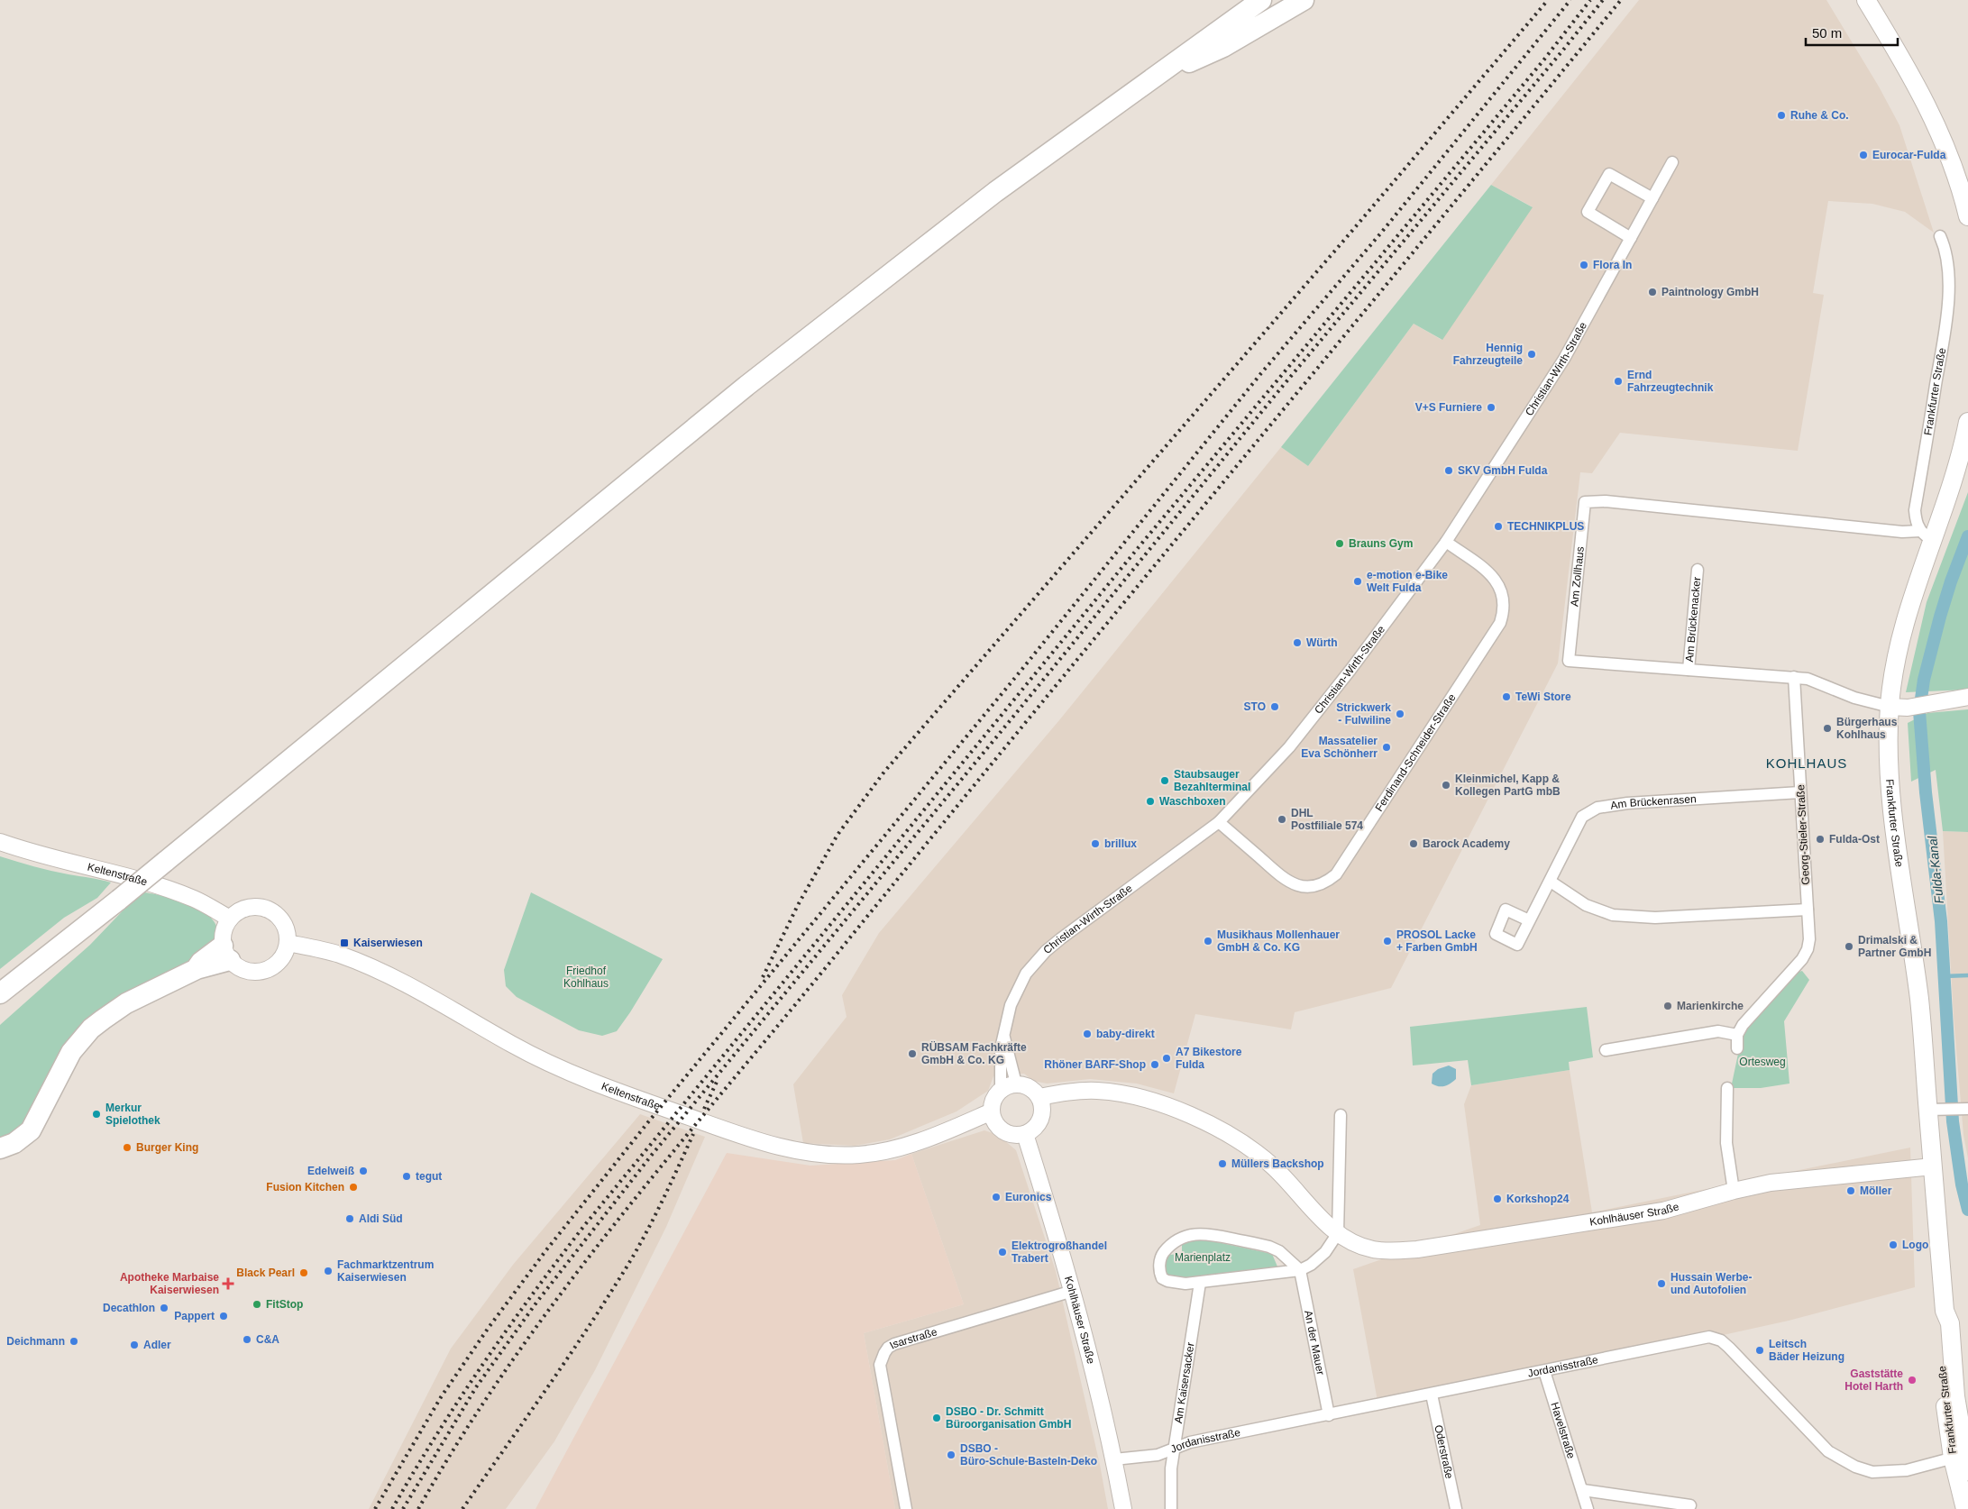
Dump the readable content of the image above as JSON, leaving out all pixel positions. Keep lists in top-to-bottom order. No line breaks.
{"streets":{"main road":["Frankfurter Straße","Keltenstraße","Kohlhäuser Straße"],"street":["Christian-Wirth-Straße","Am Zollhaus","Am Brückenacker","Ferdinand-Schneider-Straße","Am Brückenrasen","Georg-Stieler-Straße","Isarstraße","An der Mauer","Jordanisstraße","Am Kaisersacker","Havelstraße","Oderstraße"]},"crossings":[["Christian-Wirth-Straße","Ferdinand-Schneider-Straße"],["Christian-Wirth-Straße","Keltenstraße"],["Christian-Wirth-Straße","Kohlhäuser Straße"],["Frankfurter Straße","Am Zollhaus"],["Frankfurter Straße","Kohlhäuser Straße"],["Frankfurter Straße","Jordanisstraße"],["Am Zollhaus","Am Brückenacker"],["Am Zollhaus","Georg-Stieler-Straße"],["Am Brückenrasen","Georg-Stieler-Straße"],["Keltenstraße","Kohlhäuser Straße"],["Kohlhäuser Straße","Isarstraße"],["Kohlhäuser Straße","Jordanisstraße"],["An der Mauer","Jordanisstraße"],["Jordanisstraße","Am Kaisersacker"],["Jordanisstraße","Havelstraße"],["Jordanisstraße","Oderstraße"]],"districts":["KOHLHAUS"],"water":["Fulda-Kanal"],"parks":["Friedhof Kohlhaus","Ortesweg","Marienplatz"],"places":{"other":["Ruhe & Co.","Eurocar-Fulda","Flora In","Paintnology GmbH","Hennig Fahrzeugteile","Ernd Fahrzeugtechnik","V+S Furniere","SKV GmbH Fulda","TECHNIKPLUS","Brauns Gym","e-motion e-Bike Welt Fulda","Würth","TeWi Store","STO","Strickwerk - Fulwiline","Bürgerhaus Kohlhaus","Massatelier Eva Schönherr","Staubsauger Bezahlterminal","Kleinmichel, Kapp & Kollegen PartG mbB","Waschboxen","DHL Postfiliale 574","Fulda-Ost","brillux","Barock Academy","Musikhaus Mollenhauer GmbH & Co. KG","PROSOL Lacke + Farben GmbH","Drimalski & Partner GmbH","Marienkirche","baby-direkt","RÜBSAM Fachkräfte GmbH & Co. KG","A7 Bikestore Fulda","Rhöner BARF-Shop","Merkur Spielothek","Burger King","Müllers Backshop","Edelweiß","tegut","Fusion Kitchen","Möller","Euronics","Korkshop24","Aldi Süd","Logo","Elektrogroßhandel Trabert","Fachmarktzentrum Kaiserwiesen","Black Pearl","Hussain Werbe- und Autofolien","FitStop","Decathlon","Pappert","C&A","Deichmann","Adler","Leitsch Bäder Heizung","Gaststätte Hotel Harth","DSBO - Dr. Schmitt Büroorganisation GmbH","DSBO - Büro-Schule-Basteln-Deko"],"transit":["Kaiserwiesen"],"health":["Apotheke Marbaise Kaiserwiesen"]},"scale_bar":"50 m"}
